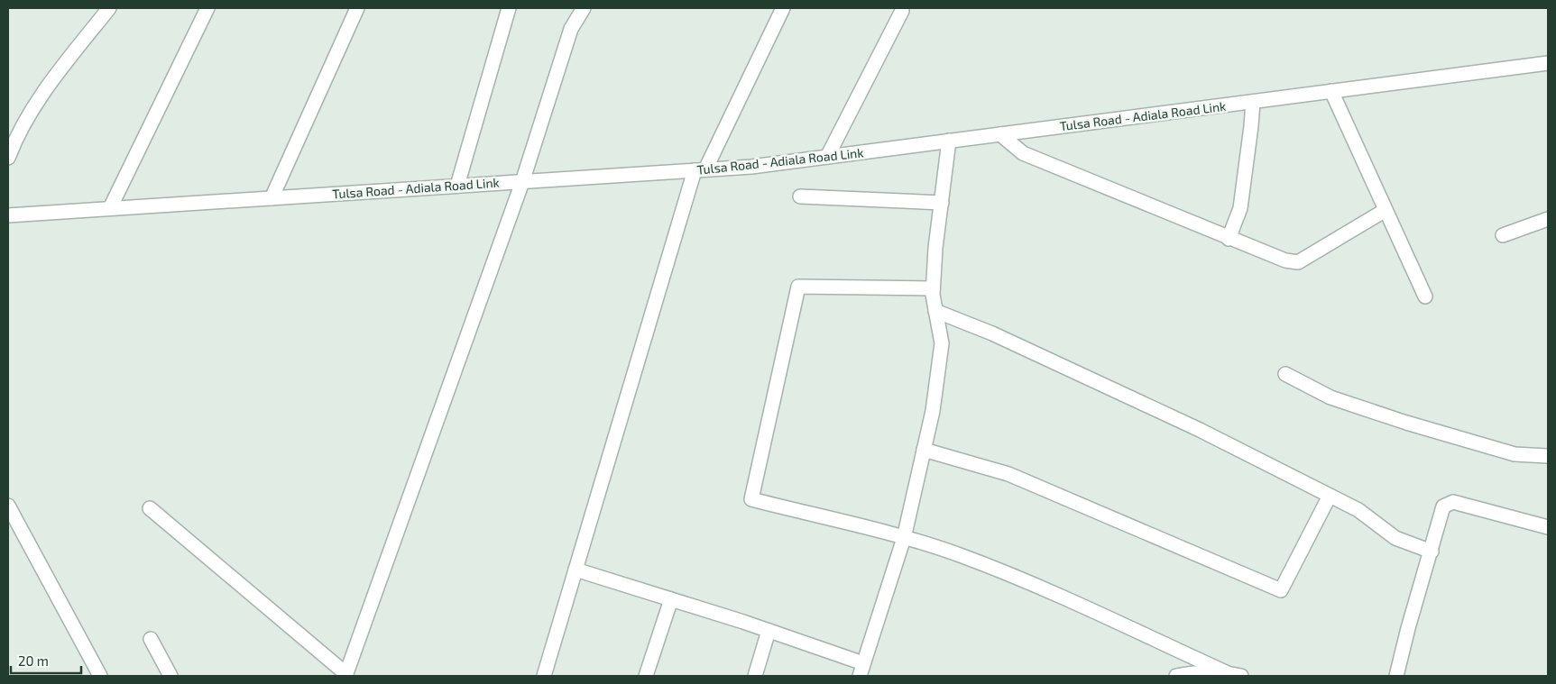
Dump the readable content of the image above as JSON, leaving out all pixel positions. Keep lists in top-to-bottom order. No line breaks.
{"streets":{"street":["Tulsa Road - Adiala Road Link"]},"scale_bar":"20 m"}
